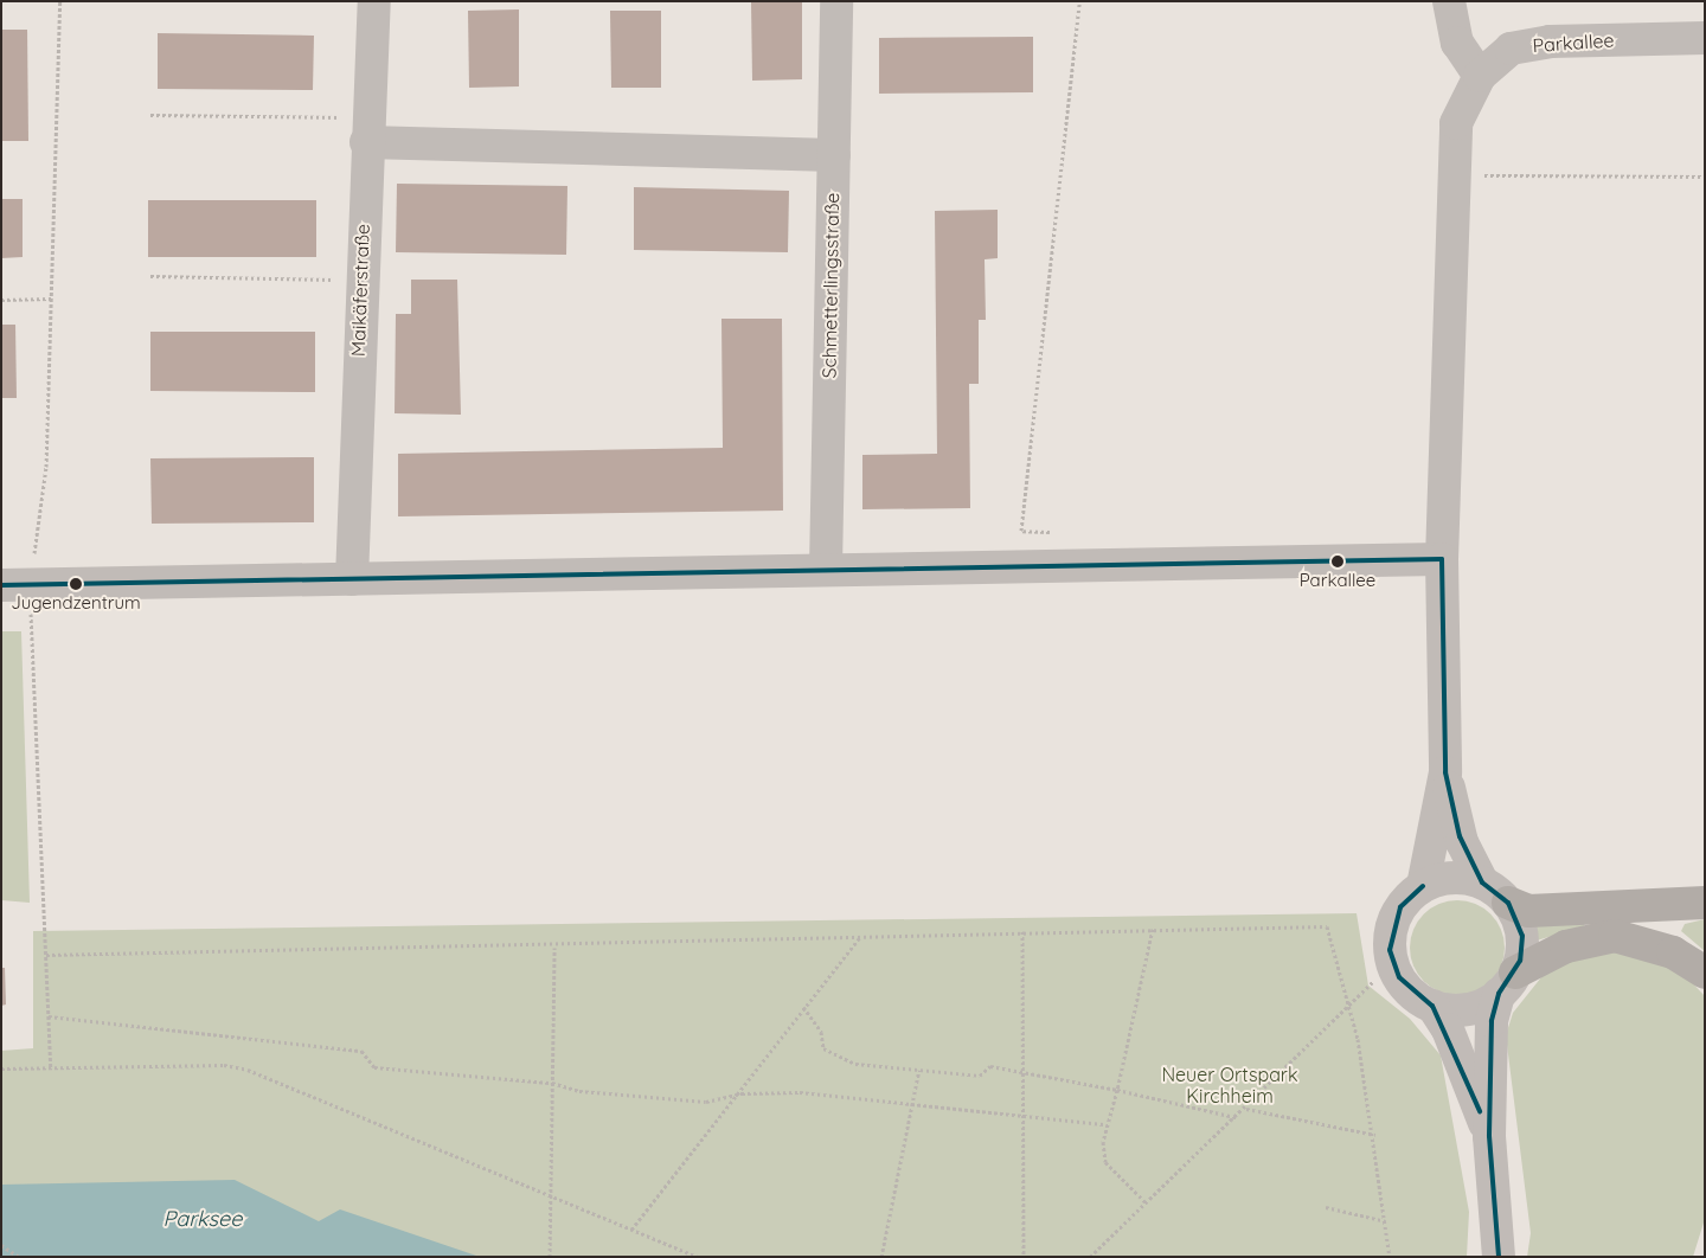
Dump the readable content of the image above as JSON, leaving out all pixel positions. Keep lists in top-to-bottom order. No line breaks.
{"streets":{"street":["Parkallee","Schmetterlingsstraße","Maikäferstraße"]},"water":["Parksee"],"parks":["Neuer Ortspark Kirchheim"],"places":["Parkallee","Jugendzentrum"]}
